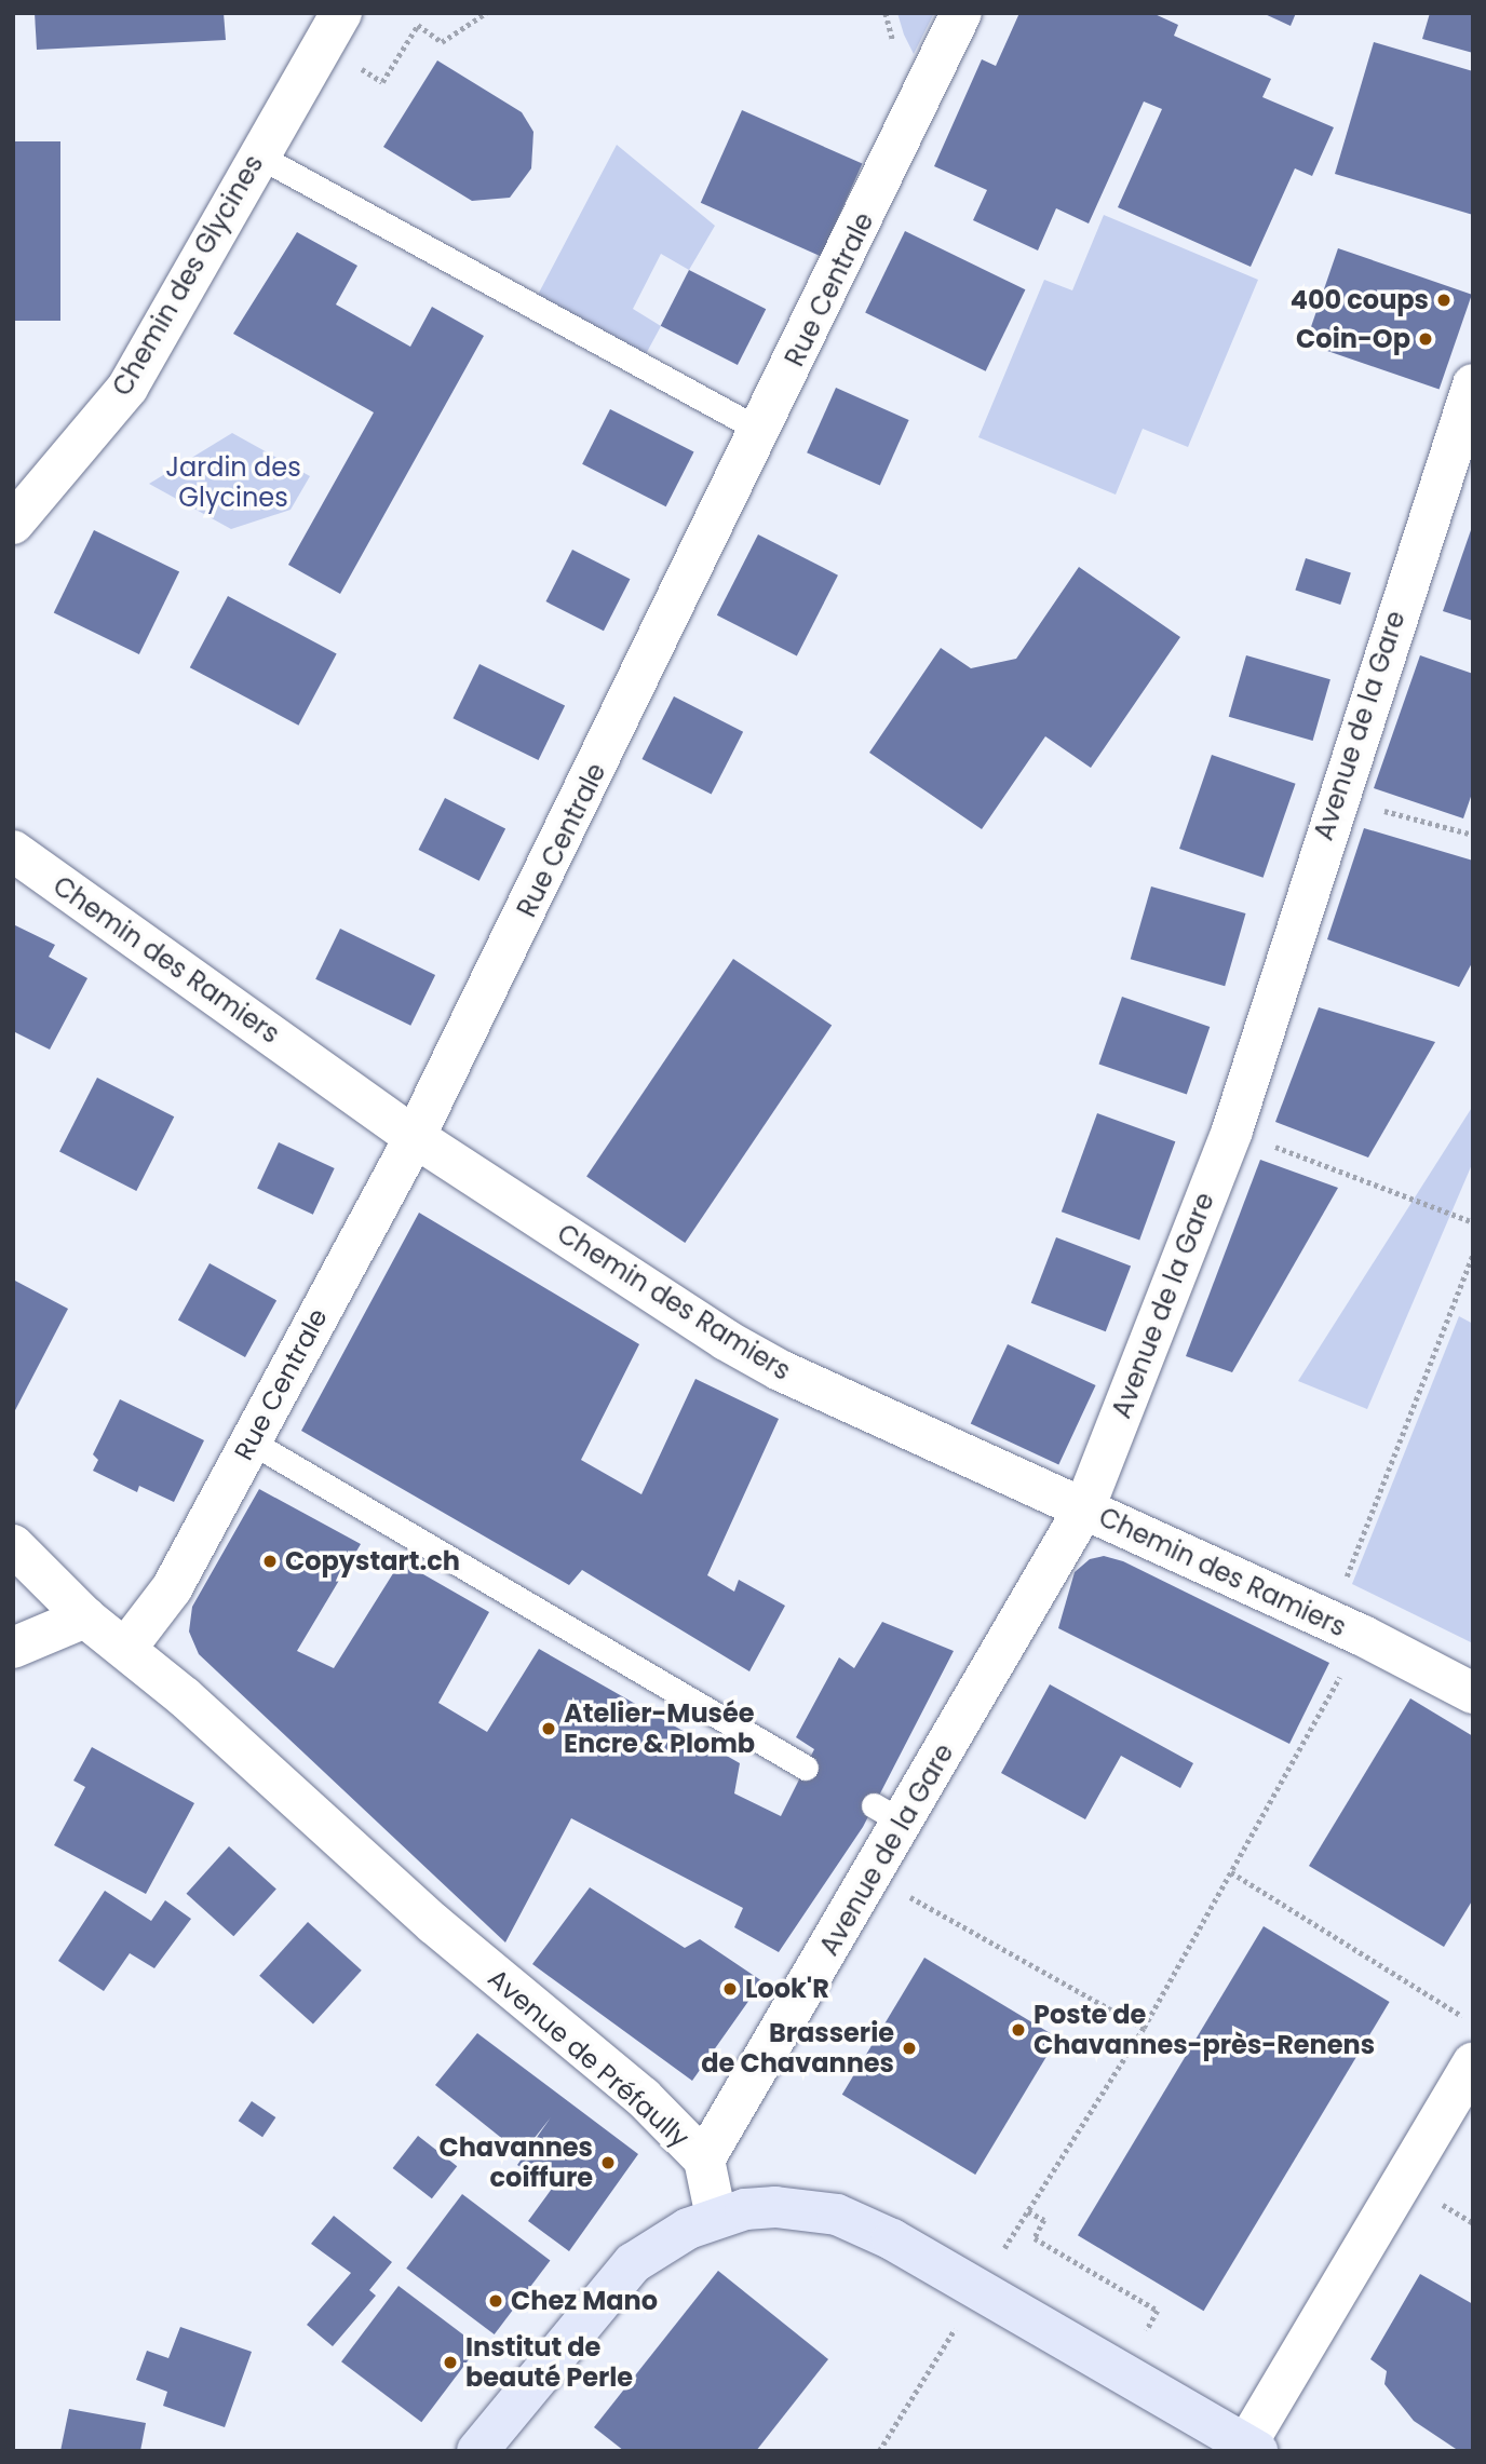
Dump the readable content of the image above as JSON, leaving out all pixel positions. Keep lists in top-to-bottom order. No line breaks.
{"streets":{"street":["Chemin des Glycines","Rue Centrale","Avenue de la Gare","Chemin des Ramiers","Avenue de Préfaully"]},"crossings":[["Rue Centrale","Chemin des Ramiers"],["Rue Centrale","Avenue de Préfaully"],["Avenue de la Gare","Chemin des Ramiers"],["Avenue de la Gare","Avenue de Préfaully"]],"parks":["Jardin des Glycines"],"places":["400 coups","Coin-Op","Copystart.ch","Atelier-Musée Encre & Plomb","Look'R","Poste de Chavannes-près-Renens","Brasserie de Chavannes","Chavannes coiffure","Chez Mano","Institut de beauté Perle"]}
